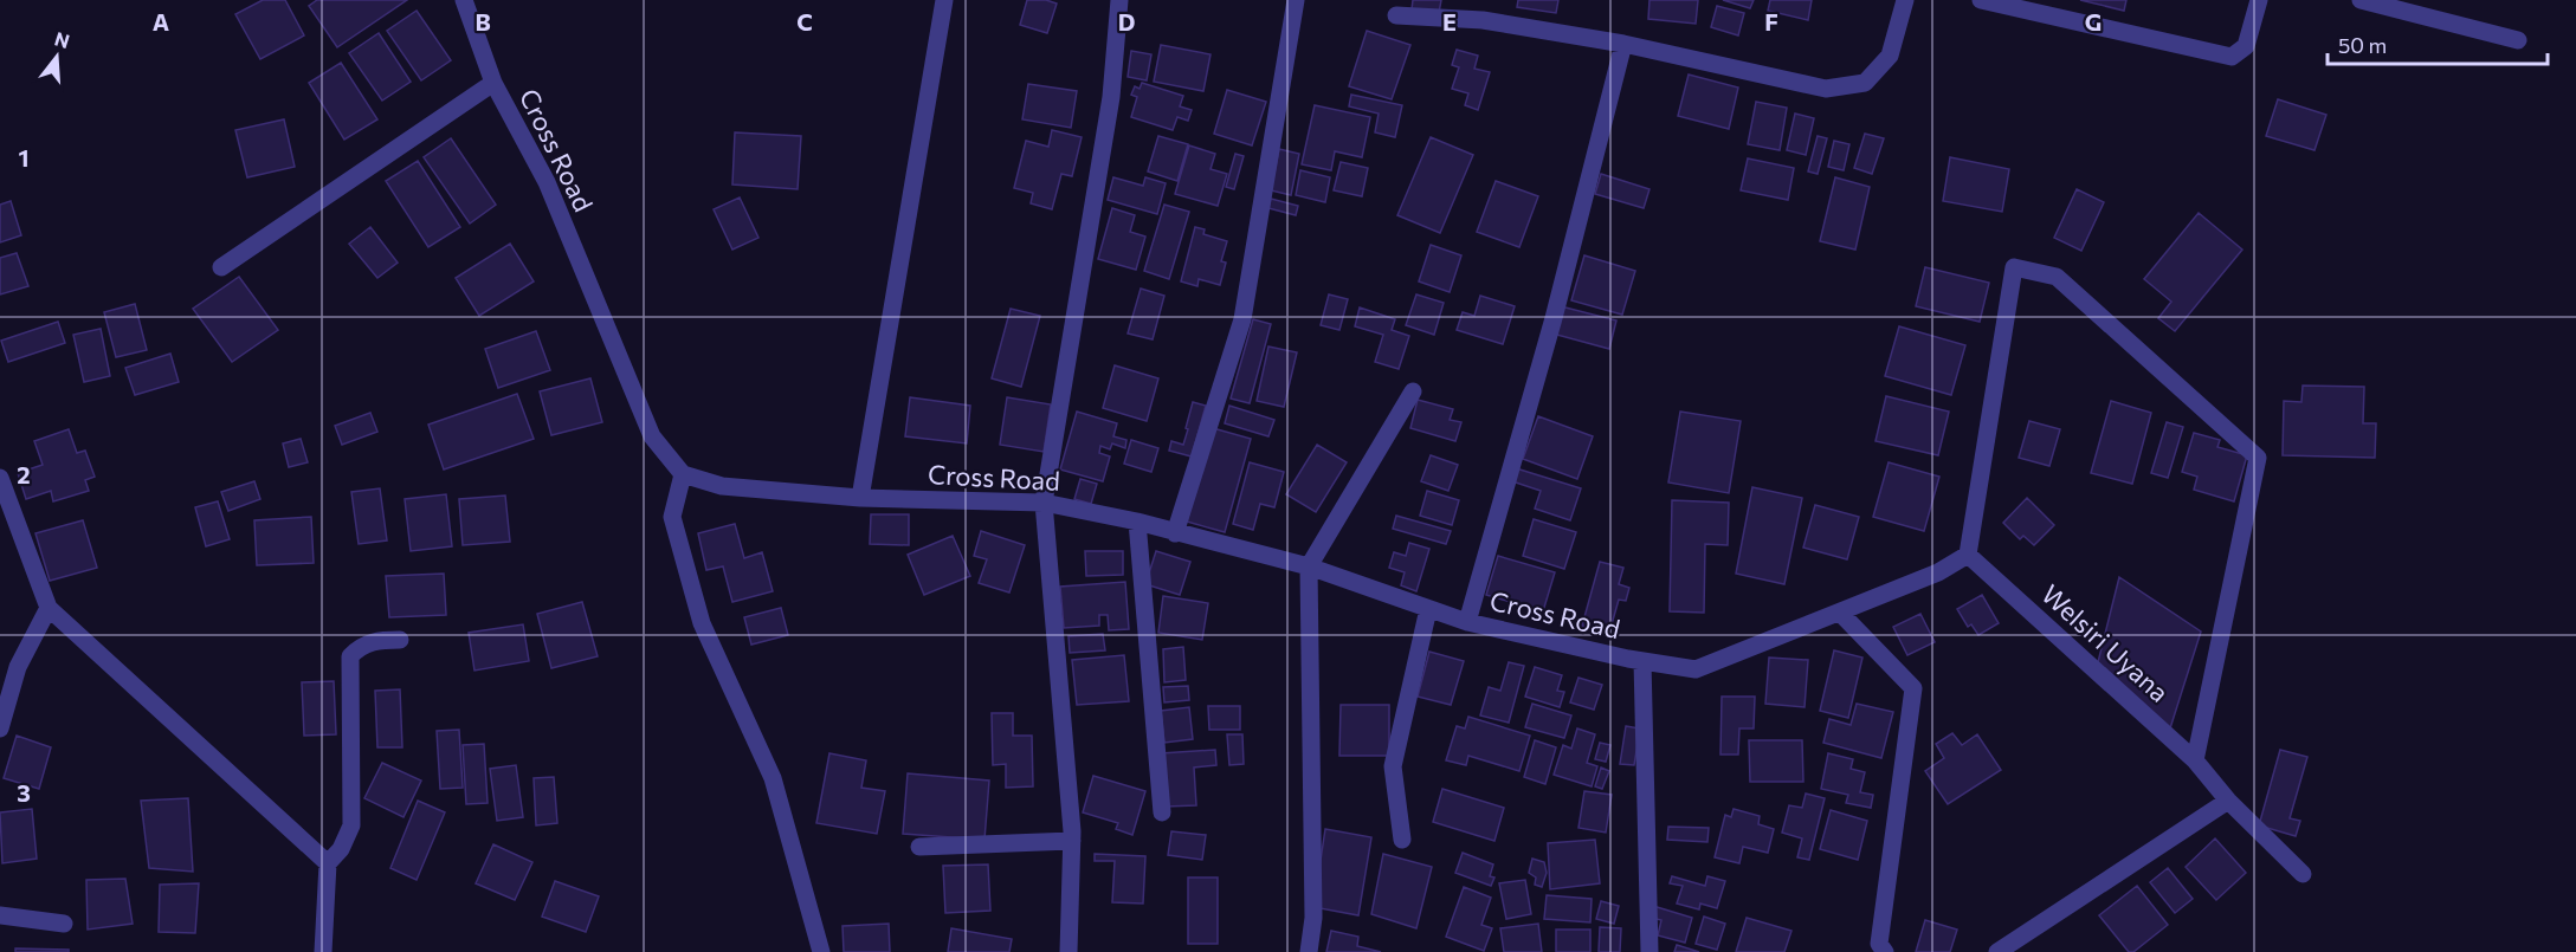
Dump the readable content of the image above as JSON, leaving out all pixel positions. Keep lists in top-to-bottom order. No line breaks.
{"streets":{"street":["Cross Road","Welsiri Uyana"]},"scale_bar":"50 m","north":"top","grid":{"columns":["A","B","C","D","E","F","G"],"rows":["1","2","3"]}}
